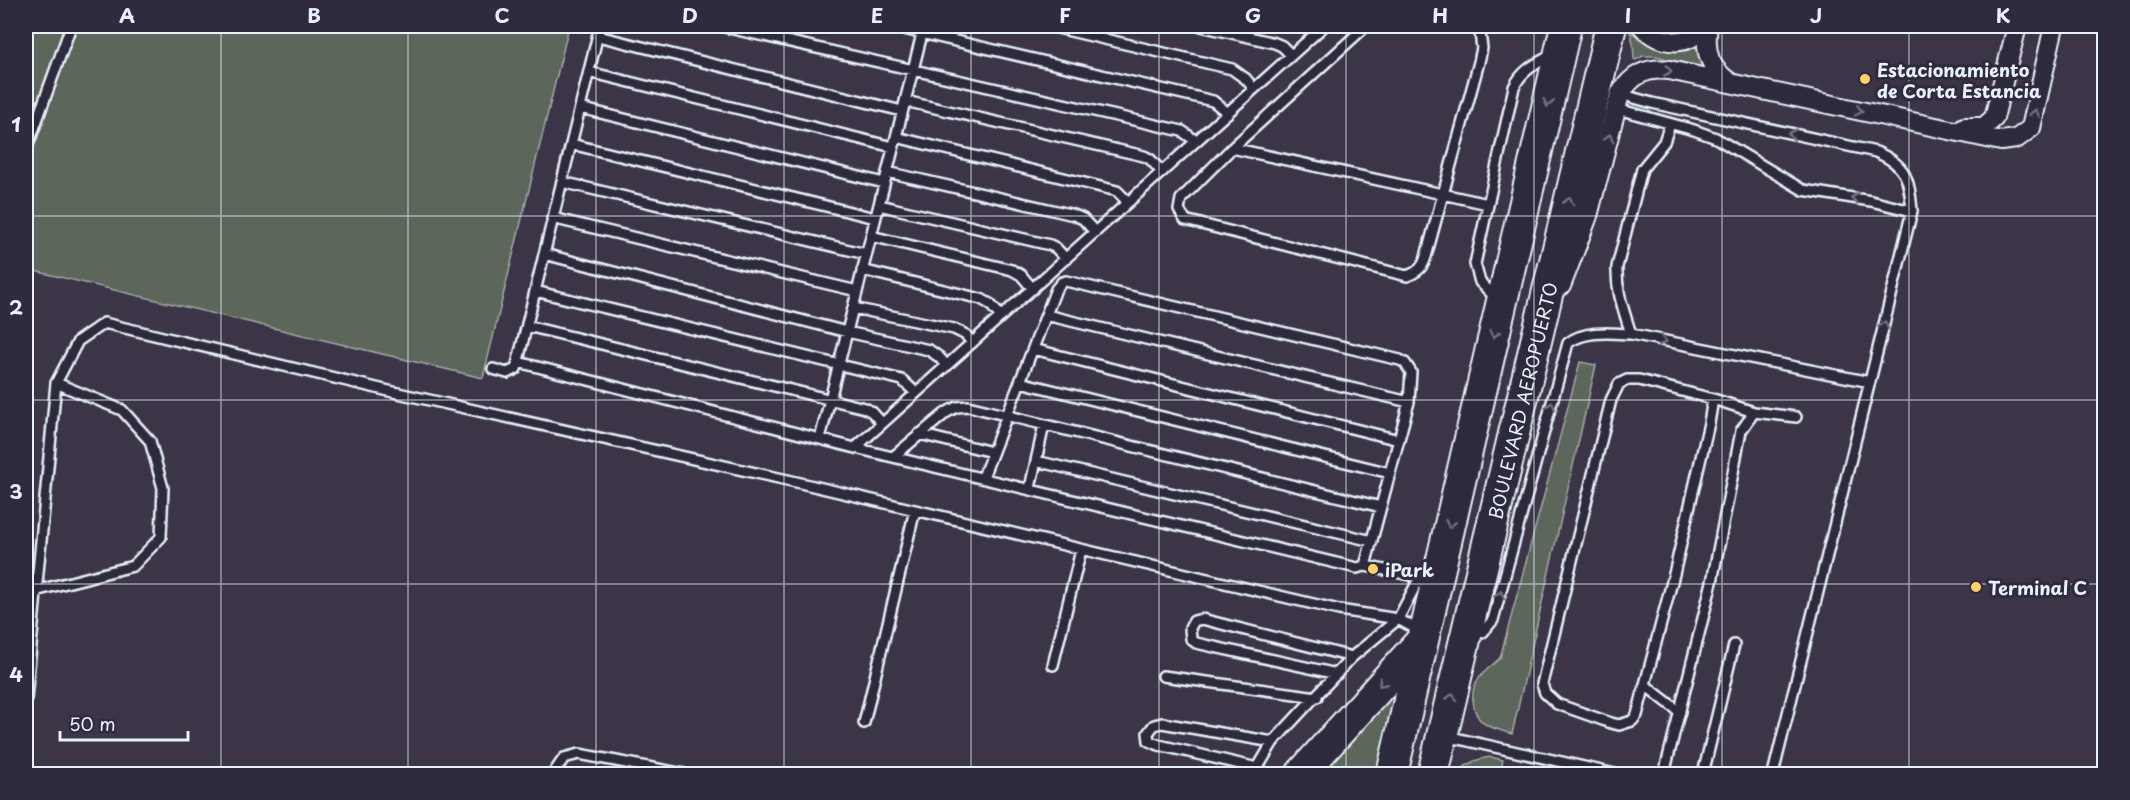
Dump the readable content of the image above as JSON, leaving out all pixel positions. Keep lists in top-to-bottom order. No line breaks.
{"streets":{"highway":["BOULEVARD AEROPUERTO"]},"places":["Estacionamiento de Corta Estancia","iPark","Terminal C"],"scale_bar":"50 m","grid":{"columns":["A","B","C","D","E","F","G","H","I","J","K"],"rows":["1","2","3","4"]}}
